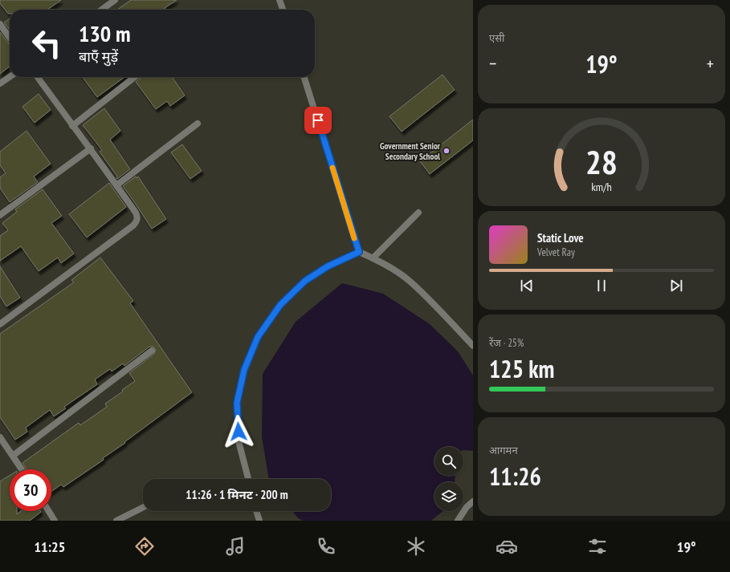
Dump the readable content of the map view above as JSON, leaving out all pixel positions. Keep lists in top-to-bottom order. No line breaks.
{"places":["Government Senior Secondary School"],"page":{"tile":["एसी",["रेंज · 25%","125 km"],["आगमन","11:26"]],"turn":["130 m","बाएँ मुड़ें"],"heat":["−","19°","+"],"song":["Static Love","Velvet Ray"],"limit":"30","trip":"11:26 · 1 मिनट · 200 m","tabs":["11:25","19°"],"gauge":["28","km/h"]}}
